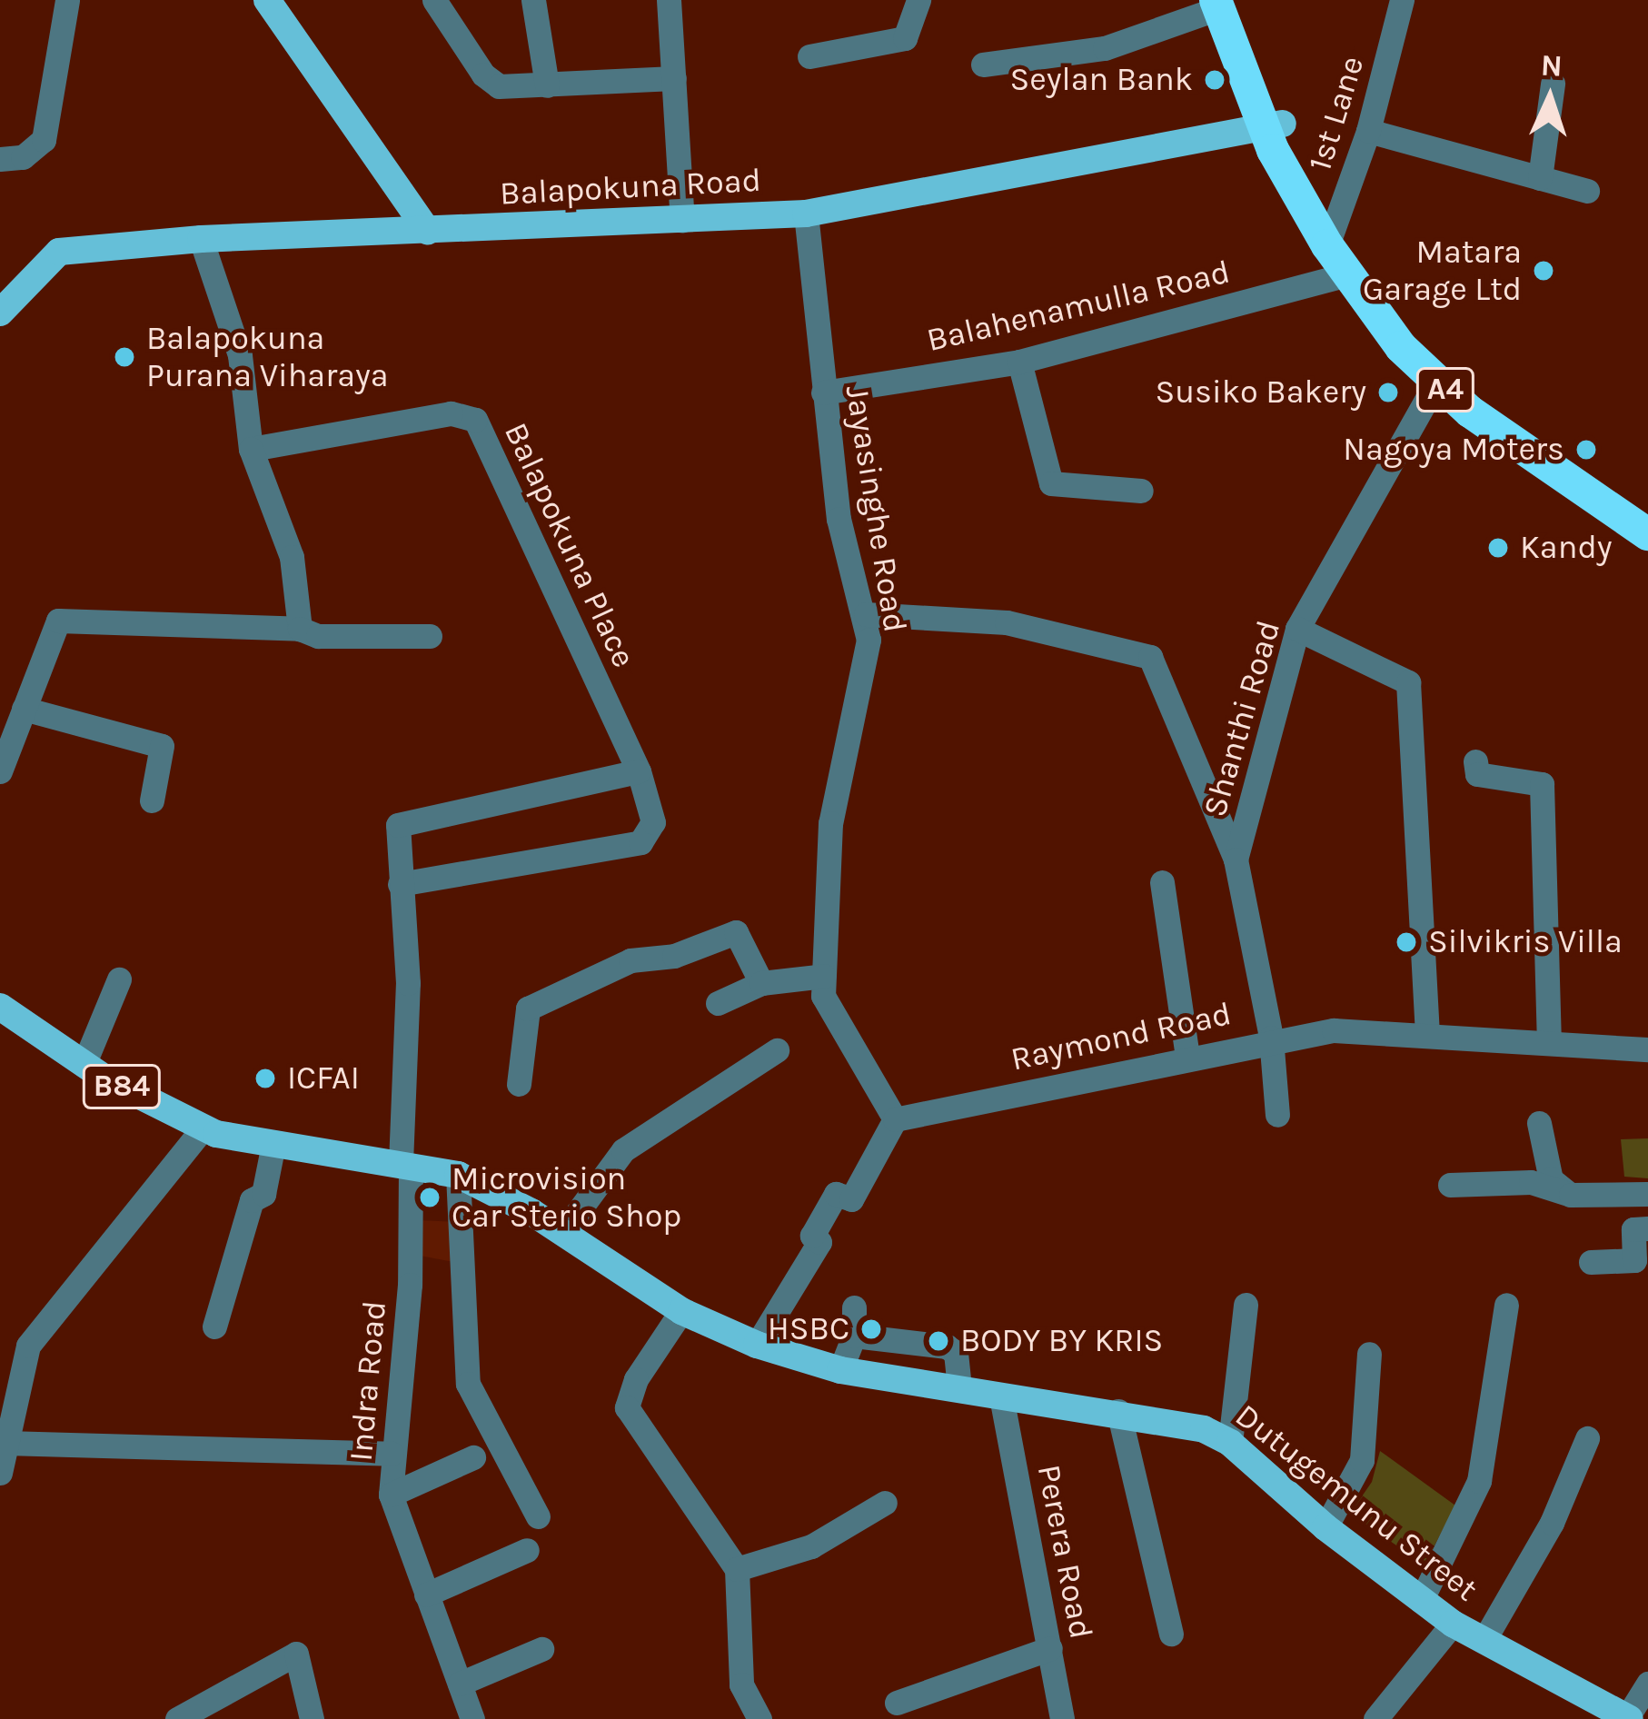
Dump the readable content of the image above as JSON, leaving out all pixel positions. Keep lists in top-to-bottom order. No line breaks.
{"streets":{"highway":["A4"],"main road":["Balapokuna Road","B84","Dutugemunu Street"],"street":["1st Lane","Balahenamulla Road","Jayasinghe Road","Balapokuna Place","Shanthi Road","Raymond Road","Indra Road","Perera Road"]},"crossings":[["1st Lane","A4"],["Balapokuna Road","A4"],["Balapokuna Road","Jayasinghe Road"],["Balahenamulla Road","A4"],["Balahenamulla Road","Jayasinghe Road"],["A4","Shanthi Road"],["Jayasinghe Road","Shanthi Road"],["Jayasinghe Road","Raymond Road"],["Balapokuna Place","Indra Road"],["Indra Road","Dutugemunu Street"],["Dutugemunu Street","Perera Road"]],"places":["Seylan Bank","Matara Garage Ltd","Balapokuna Purana Viharaya","Susiko Bakery","Nagoya Moters","Kandy","Silvikris Villa","ICFAI","Microvision Car Sterio Shop","HSBC","BODY BY KRIS"],"north":"top"}
